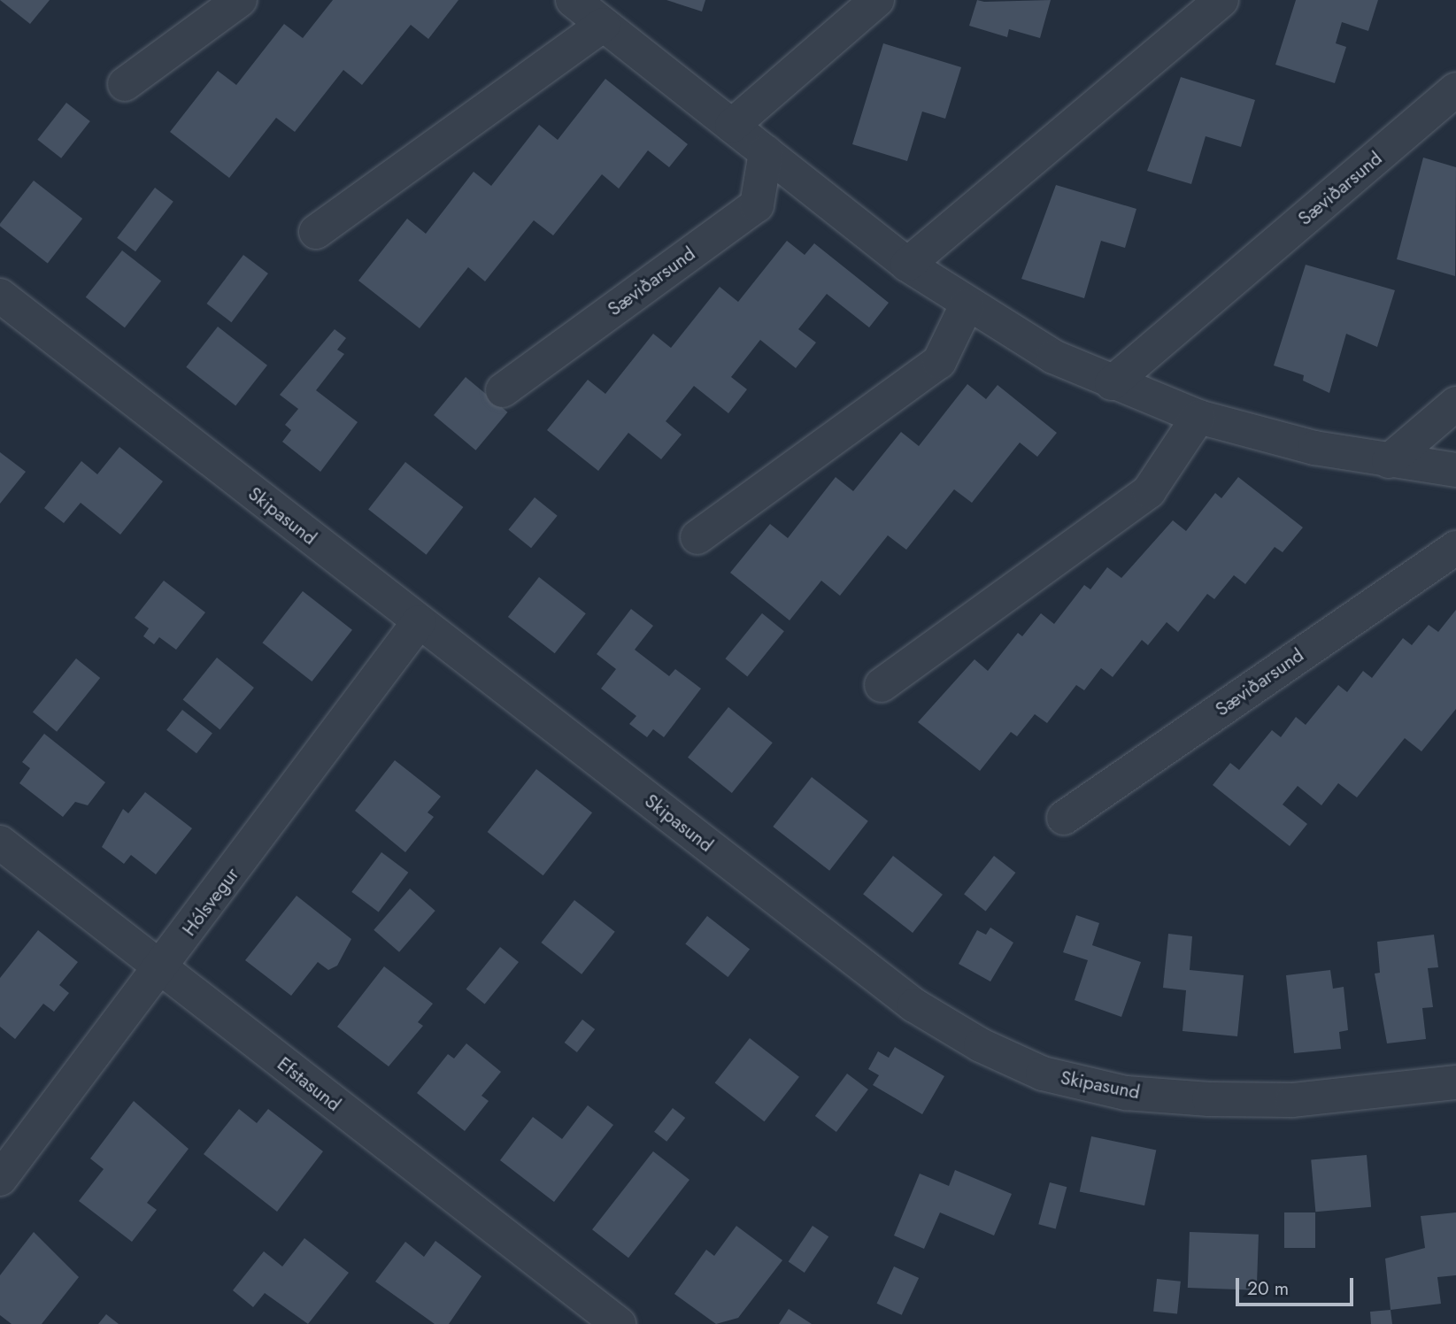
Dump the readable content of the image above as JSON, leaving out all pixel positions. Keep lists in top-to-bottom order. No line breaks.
{"streets":{"street":["Sæviðarsund","Skipasund","Hólsvegur","Efstasund"]},"crossings":[["Skipasund","Hólsvegur"],["Hólsvegur","Efstasund"]],"scale_bar":"20 m"}
